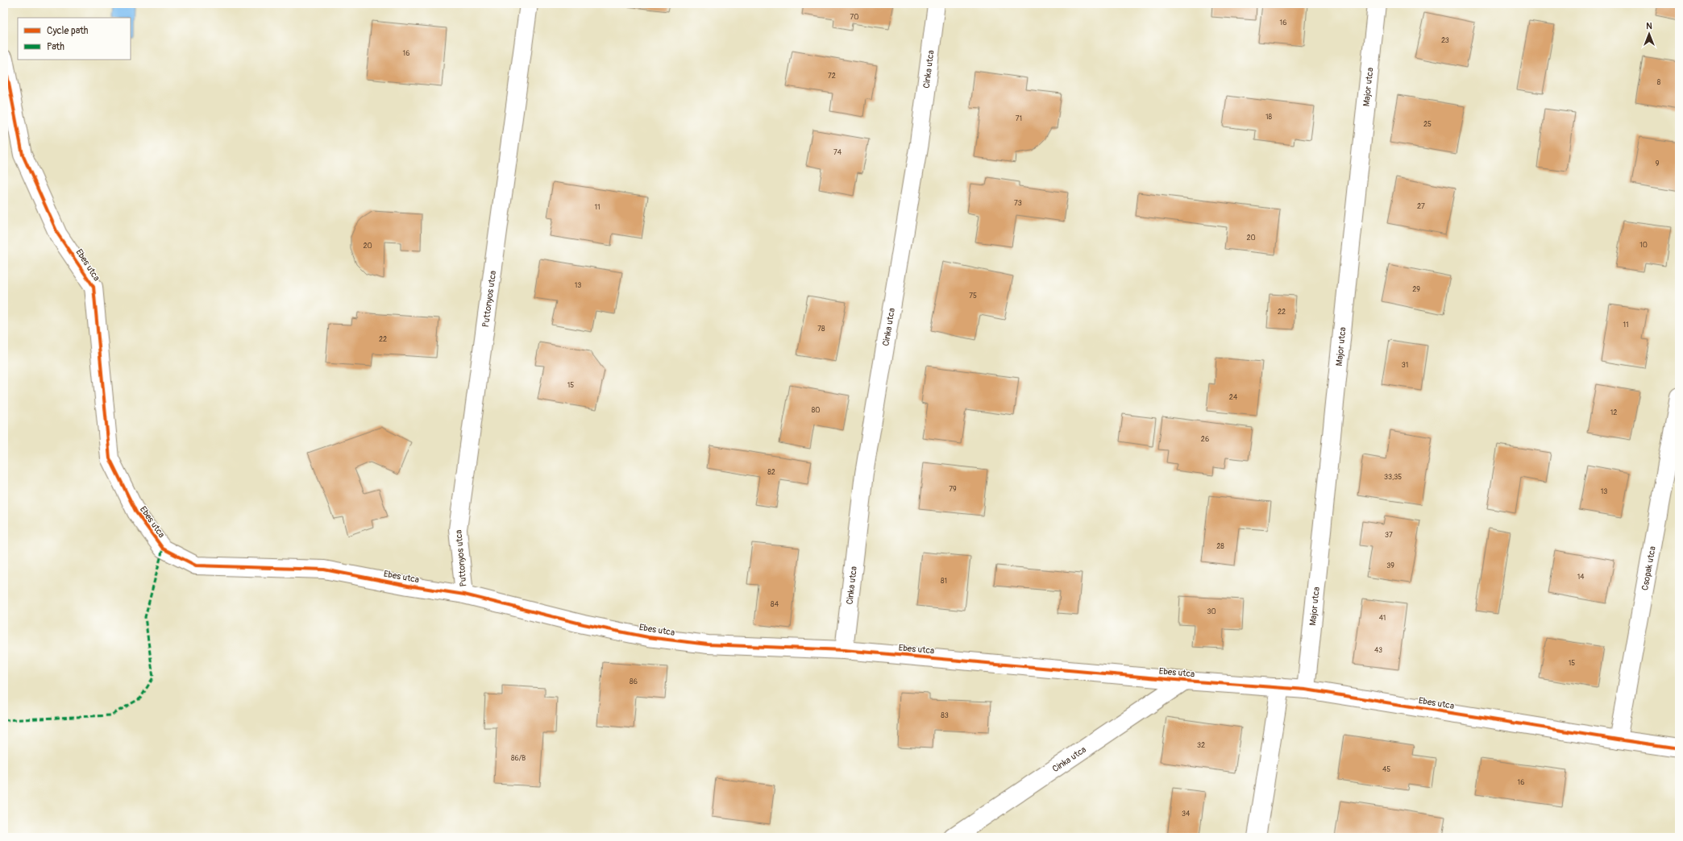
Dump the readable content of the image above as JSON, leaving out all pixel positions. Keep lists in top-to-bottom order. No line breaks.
{"streets":{"street":["Cinka utca","Major utca","Ebes utca","Puttonyos utca","Csopak utca"]},"crossings":[["Cinka utca","Ebes utca"],["Major utca","Ebes utca"],["Ebes utca","Puttonyos utca"],["Ebes utca","Csopak utca"]],"house_numbers":["70","16","23","16","72","8","18","71","25","74","9","73","27","11","20","10","20","13","29","75","22","11","78","22","31","15","24","80","12","26","82","33,35","79","13","37","28","39","14","81","84","30","41","43","15","86","83","32","86/B","45","16","34"],"legend":["Cycle path","Path"],"north":"top"}
